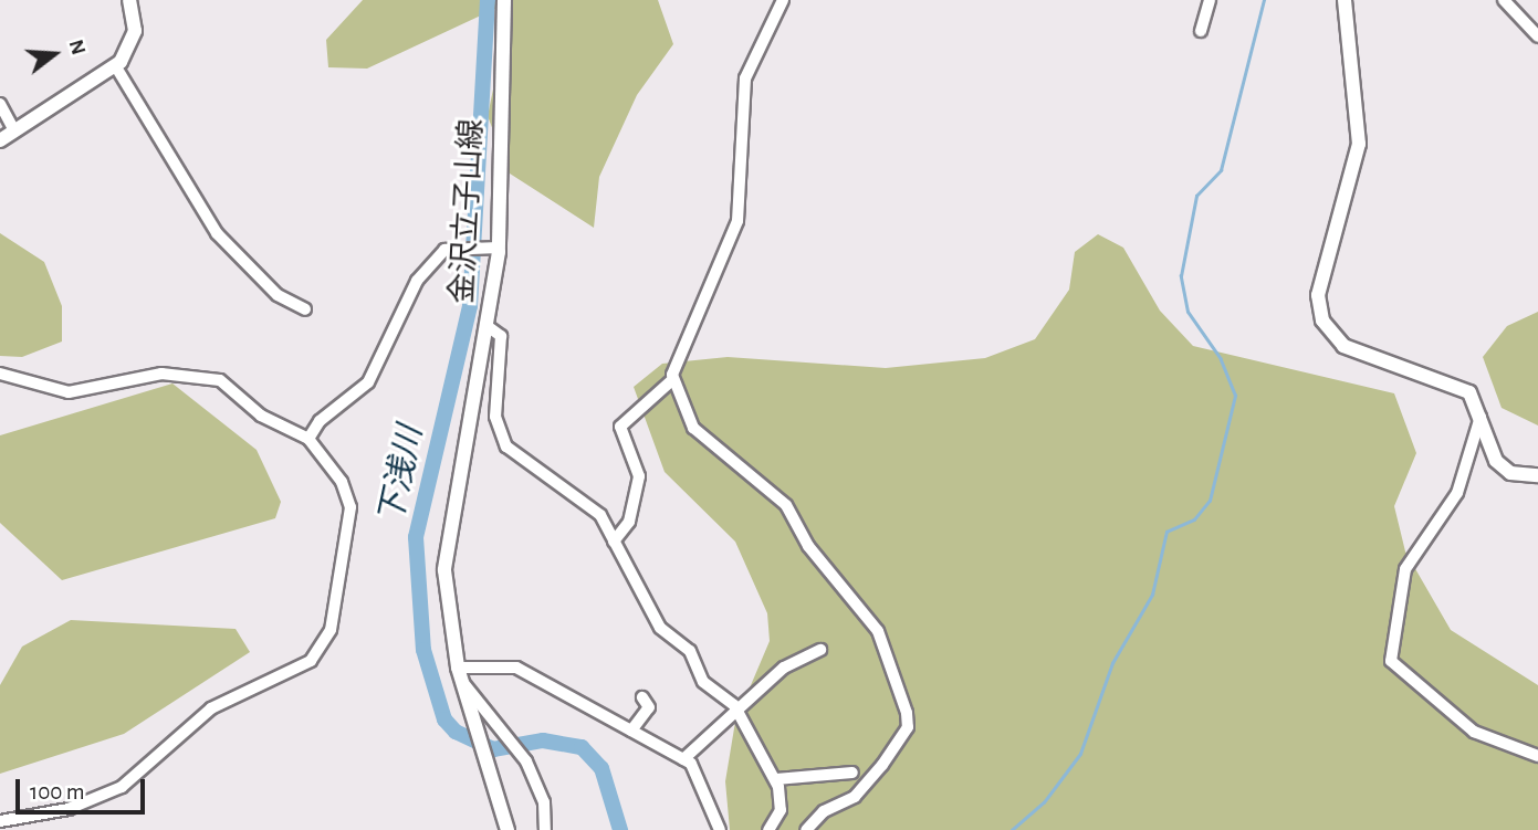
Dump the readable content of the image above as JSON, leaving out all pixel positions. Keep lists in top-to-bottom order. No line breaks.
{"streets":{"street":["金沢立子山線"]},"water":["下浅川"],"scale_bar":"100 m","north":"right"}
